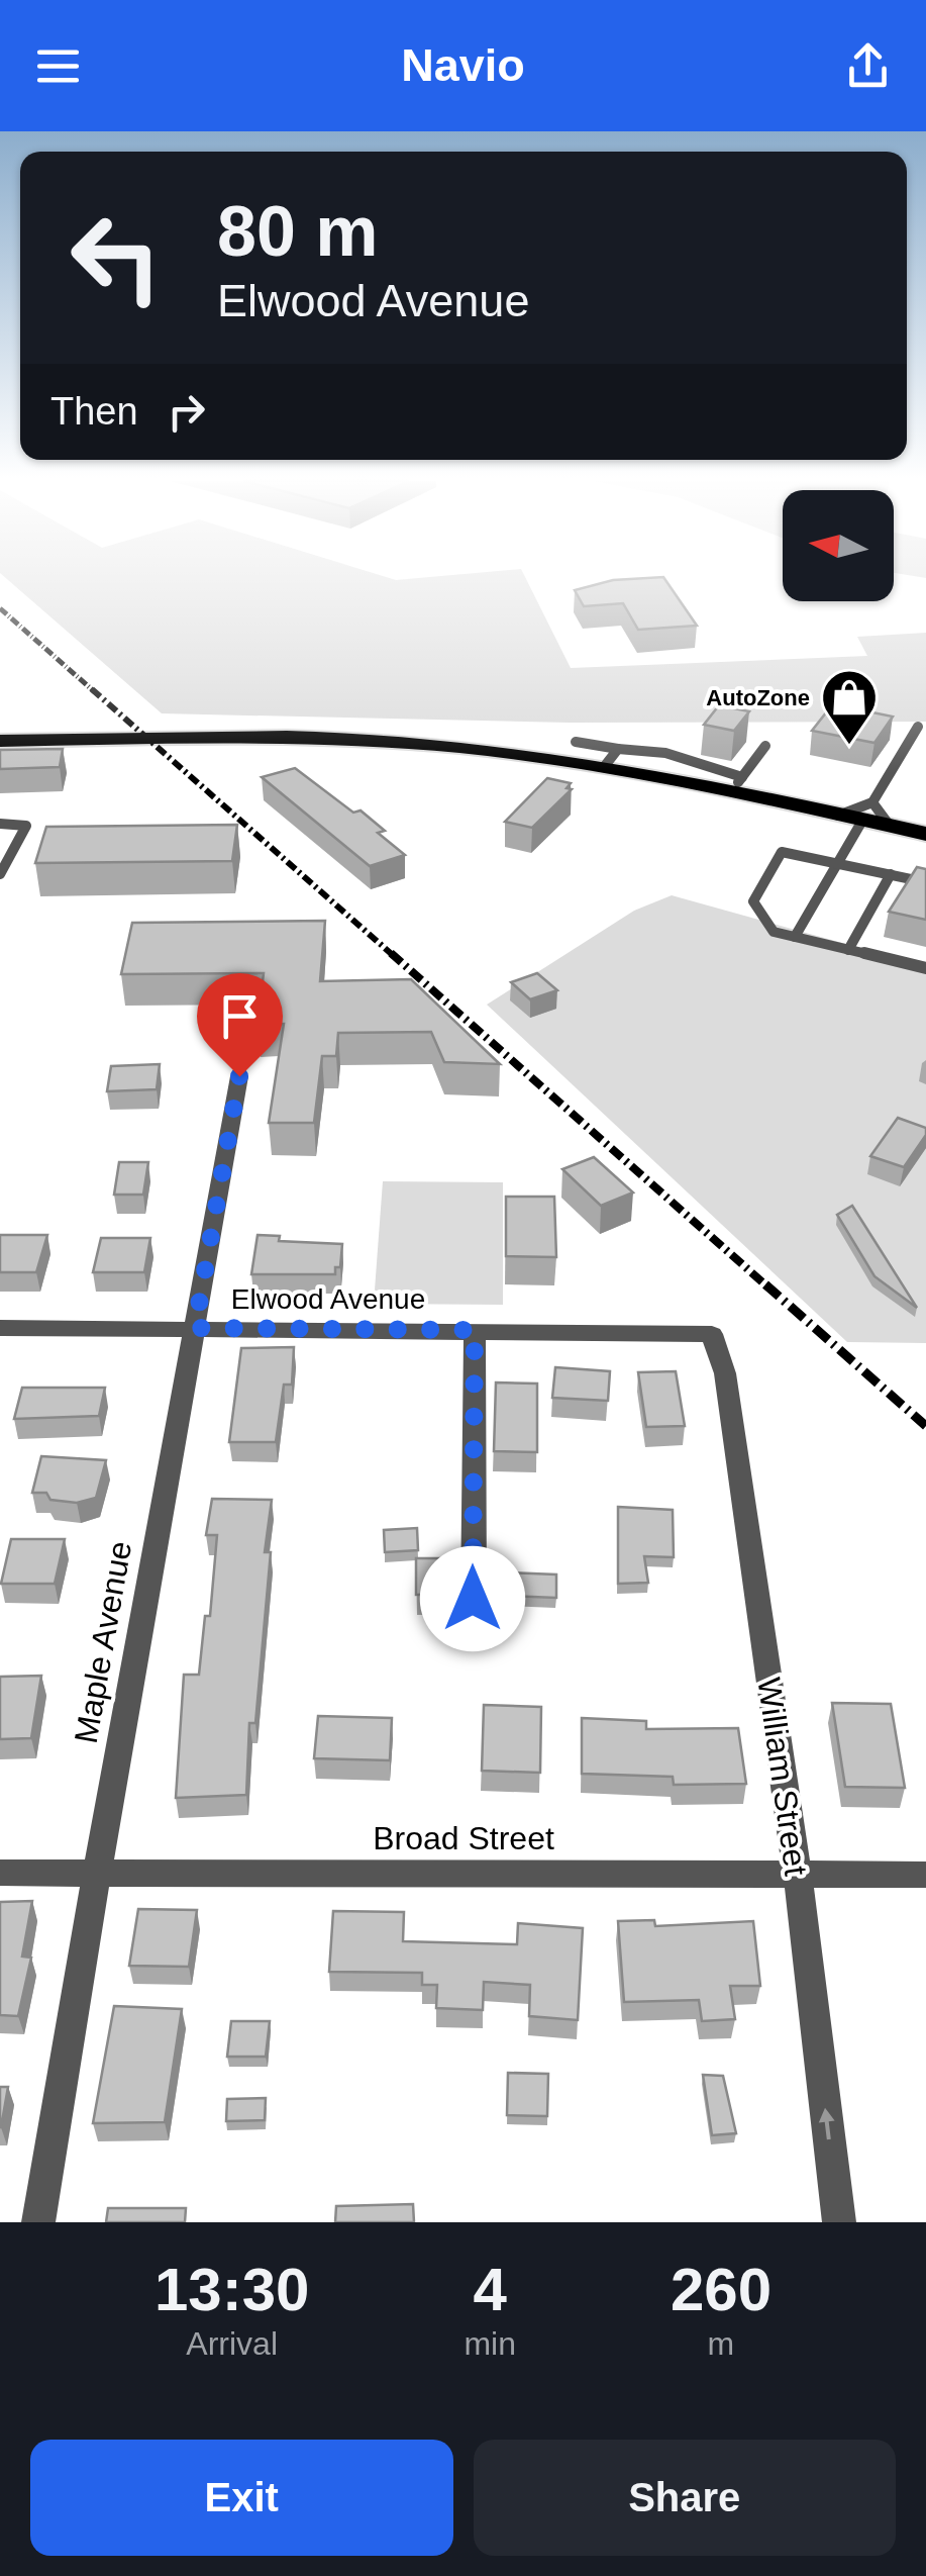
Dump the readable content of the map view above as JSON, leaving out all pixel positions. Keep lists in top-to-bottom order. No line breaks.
{"streets":{"street":["Elwood Avenue","Maple Avenue","William Street","Broad Street"]},"crossings":[["Elwood Avenue","Maple Avenue"],["Elwood Avenue","William Street"],["Maple Avenue","Broad Street"],["William Street","Broad Street"]],"one_way":["William Street"],"places":{"shop":["AutoZone"]},"north":"left","page":{"header":"Navio","turn":["80 m","Elwood Avenue"],"then":"Then","eta":["13:30","Arrival","4","min","260","m"],"buttons":["Exit","Share"]}}
